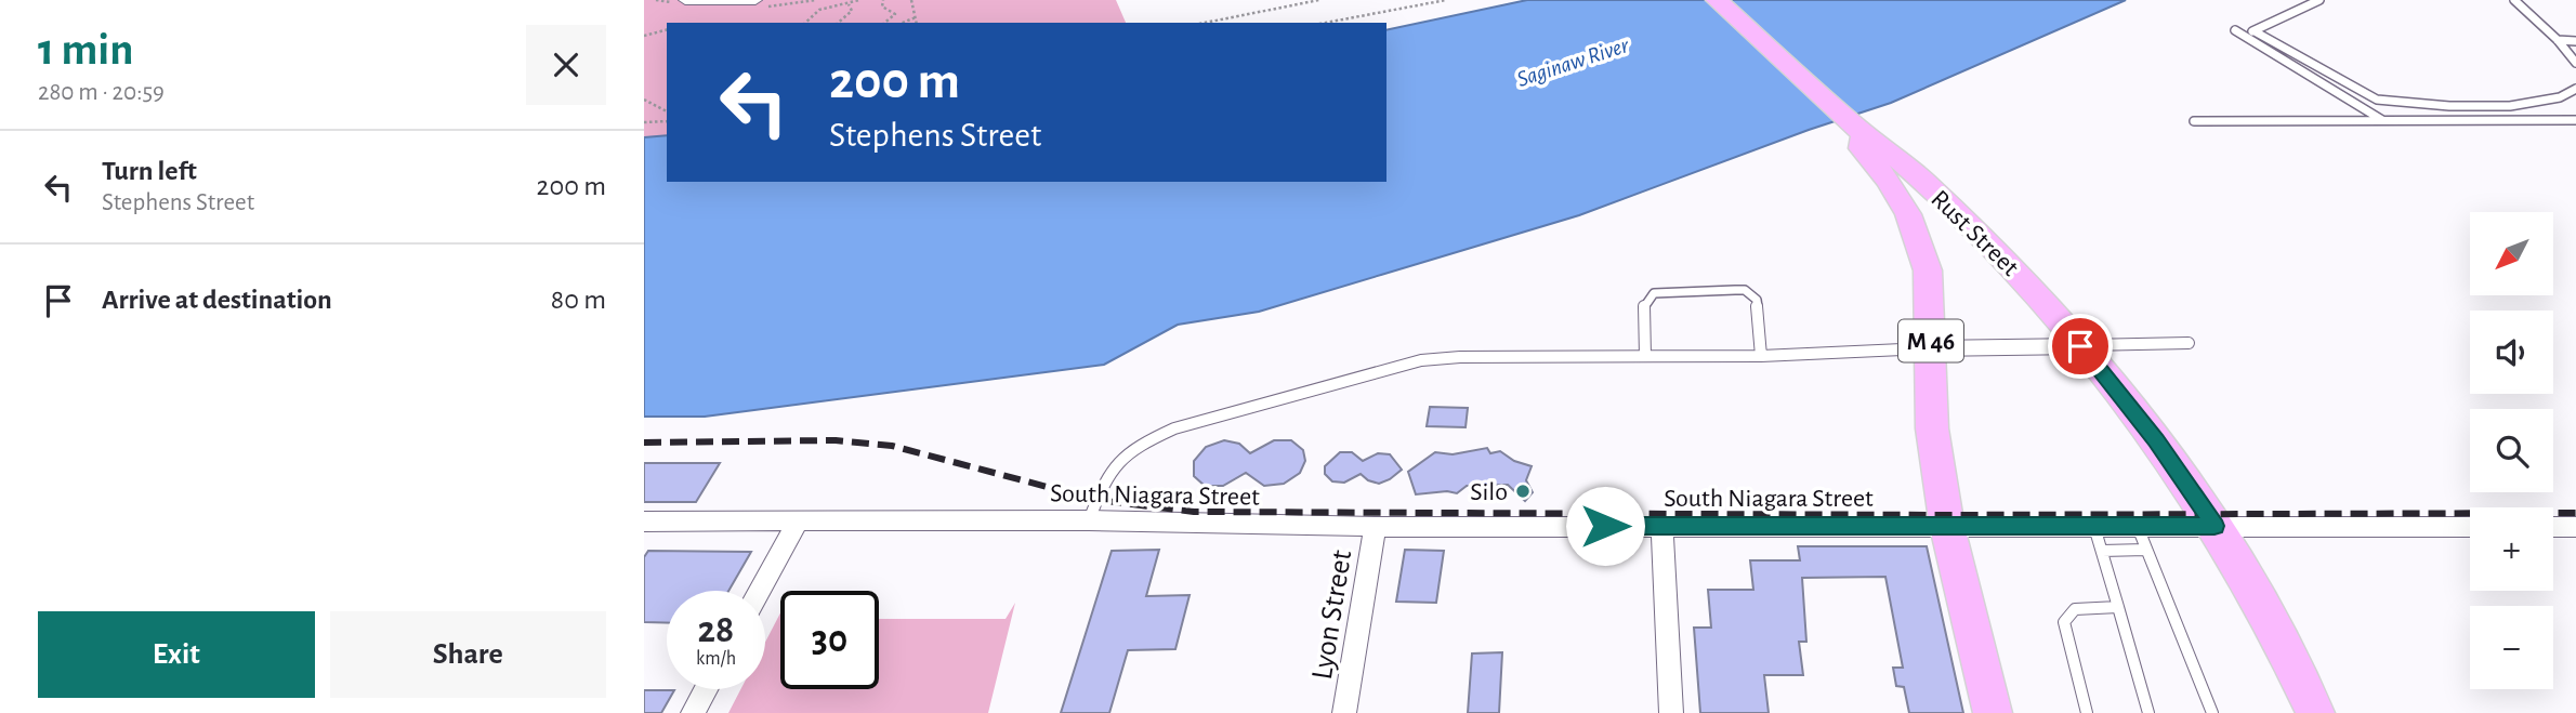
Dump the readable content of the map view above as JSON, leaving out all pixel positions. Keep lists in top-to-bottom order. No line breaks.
{"streets":{"highway":["Rust Street","M 46"],"street":["South Niagara Street","Lyon Street"]},"crossings":[["Rust Street","M 46"],["M 46","South Niagara Street"],["South Niagara Street","Lyon Street"]],"water":["Saginaw River"],"places":["Silo"],"north":"bottom left","page":{"heading":["1 min","280 m · 20:59"],"turn":["200 m","Stephens Street"],"list":[{"name":"Turn left","note":"Stephens Street","value":"200 m"},{"name":"Arrive at destination","value":"80 m"}],"map_buttons":["+","−"],"speed":"28 km/h","limit":"30","buttons":["Exit","Share"]}}
